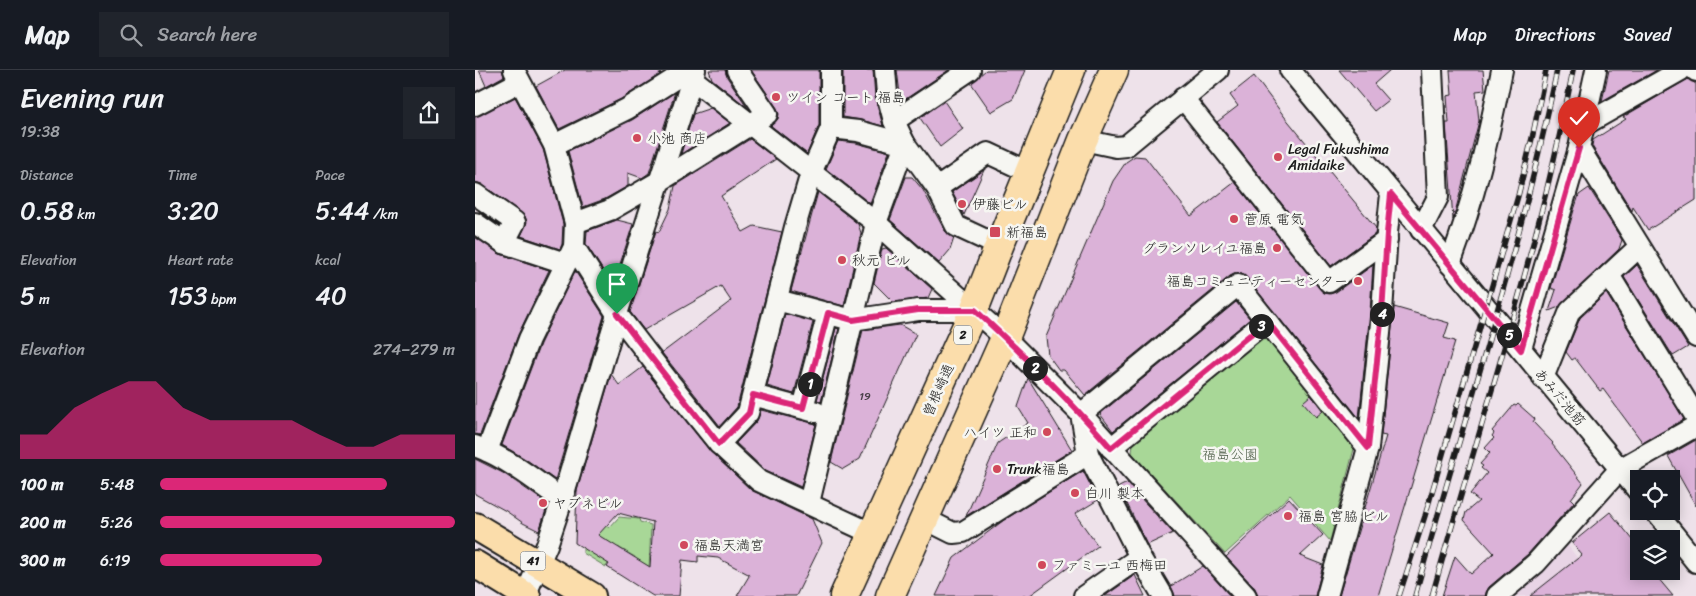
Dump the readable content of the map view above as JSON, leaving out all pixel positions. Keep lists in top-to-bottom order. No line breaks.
{"streets":{"highway":["2","曽根崎通"],"main road":["41"],"street":["あみだ池筋"]},"parks":["福島公園"],"places":{"other":["ツイン コート 福島","小池 商店","Legal Fukushima Amidaike","伊藤ビル","菅原 電気","グランソレイユ福島","秋元 ビル","福島コミュニティーセンター","ハイツ 正和","Trunk福島","白川 製本","ヤブネビル","福島 宮脇 ビル","福島天満宮","ファミーユ 西梅田"],"transit":["新福島"]},"house_numbers":["19"],"page":{"header":"Map","search":"Search here","nav":["Map","Directions","Saved"],"heading":["Evening run","19:38"],"stats":[["Distance","0.58 km"],["Time","3:20"],["Pace","5:44 /km"],["Elevation","5 m"],["Heart rate","153 bpm"],["kcal","40"]],"pins":["4","3","5","2","1"],"chart":["Elevation","274–279 m"],"list":[{"name":"100 m","note":"5:48"},{"name":"200 m","note":"5:26"},{"name":"300 m","note":"6:19"}]}}
